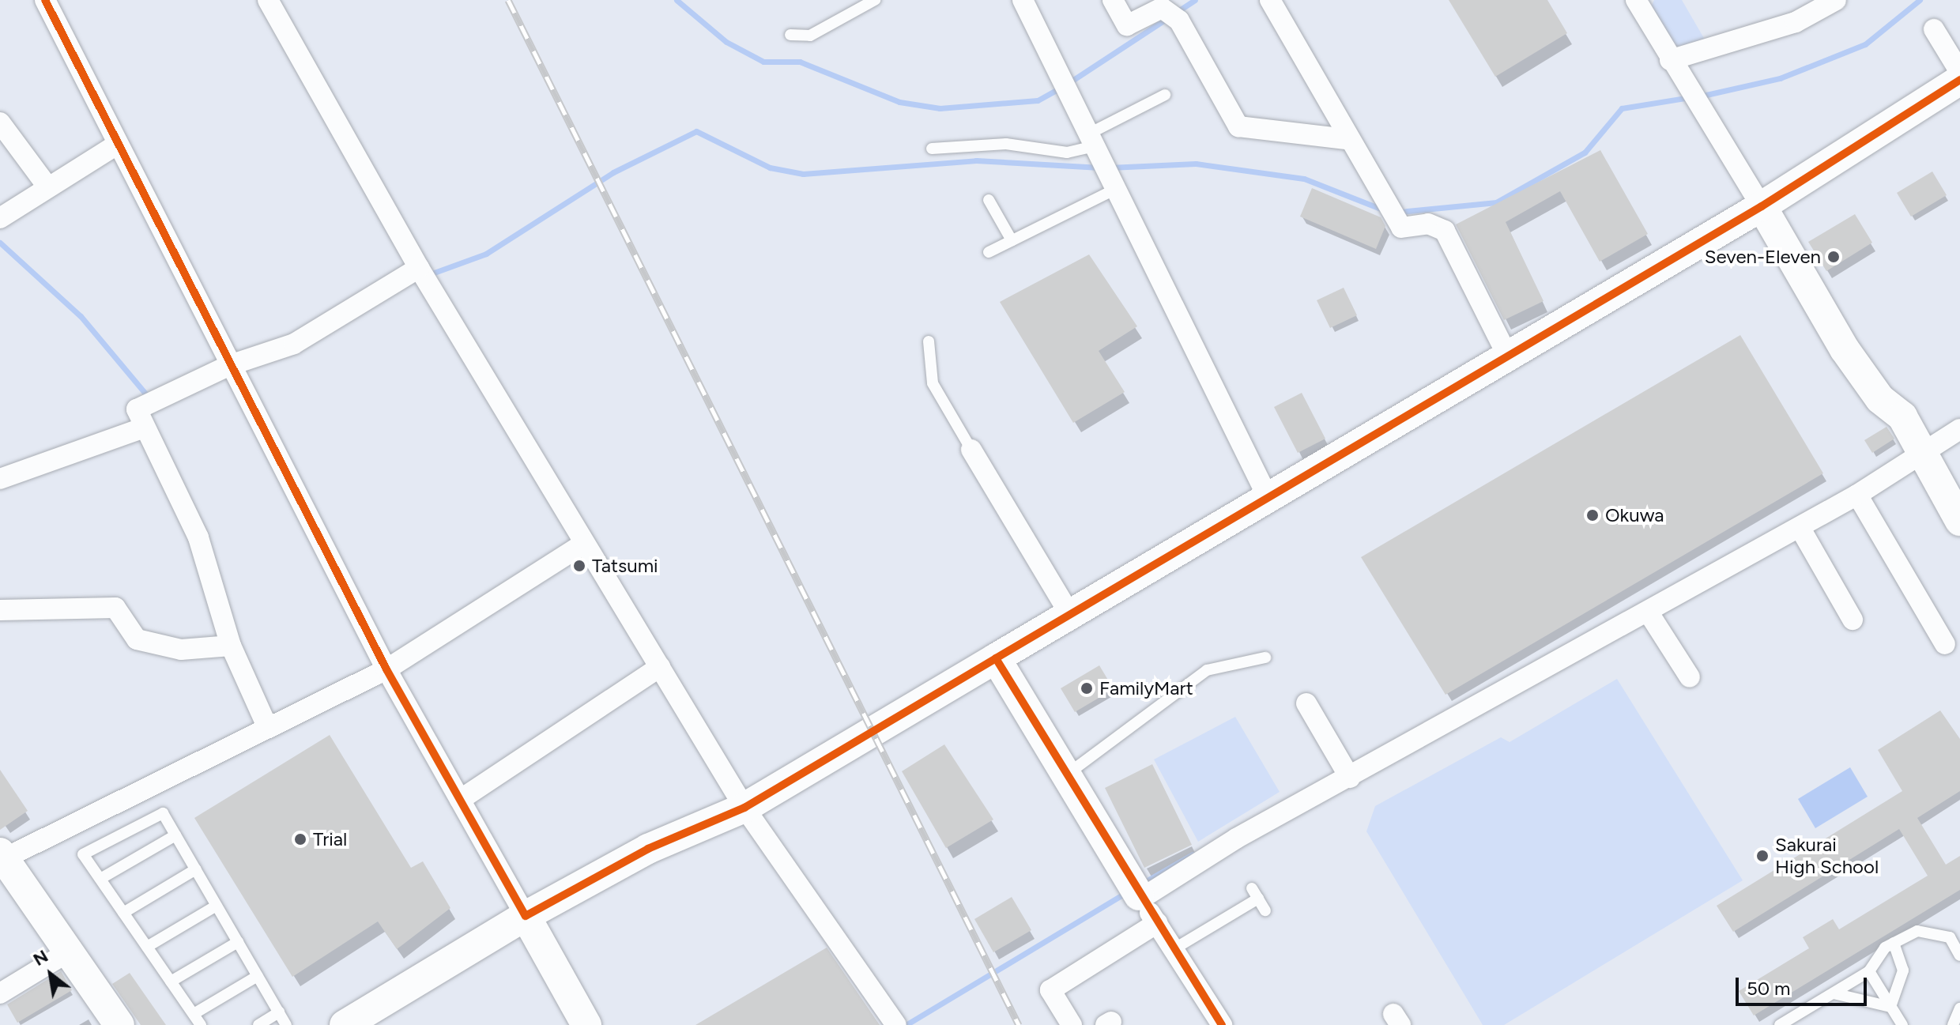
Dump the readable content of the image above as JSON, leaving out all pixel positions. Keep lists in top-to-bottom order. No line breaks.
{"places":["Seven-Eleven","Okuwa","Tatsumi","FamilyMart","Trial","Sakurai High School"],"scale_bar":"50 m","north":"top left"}
